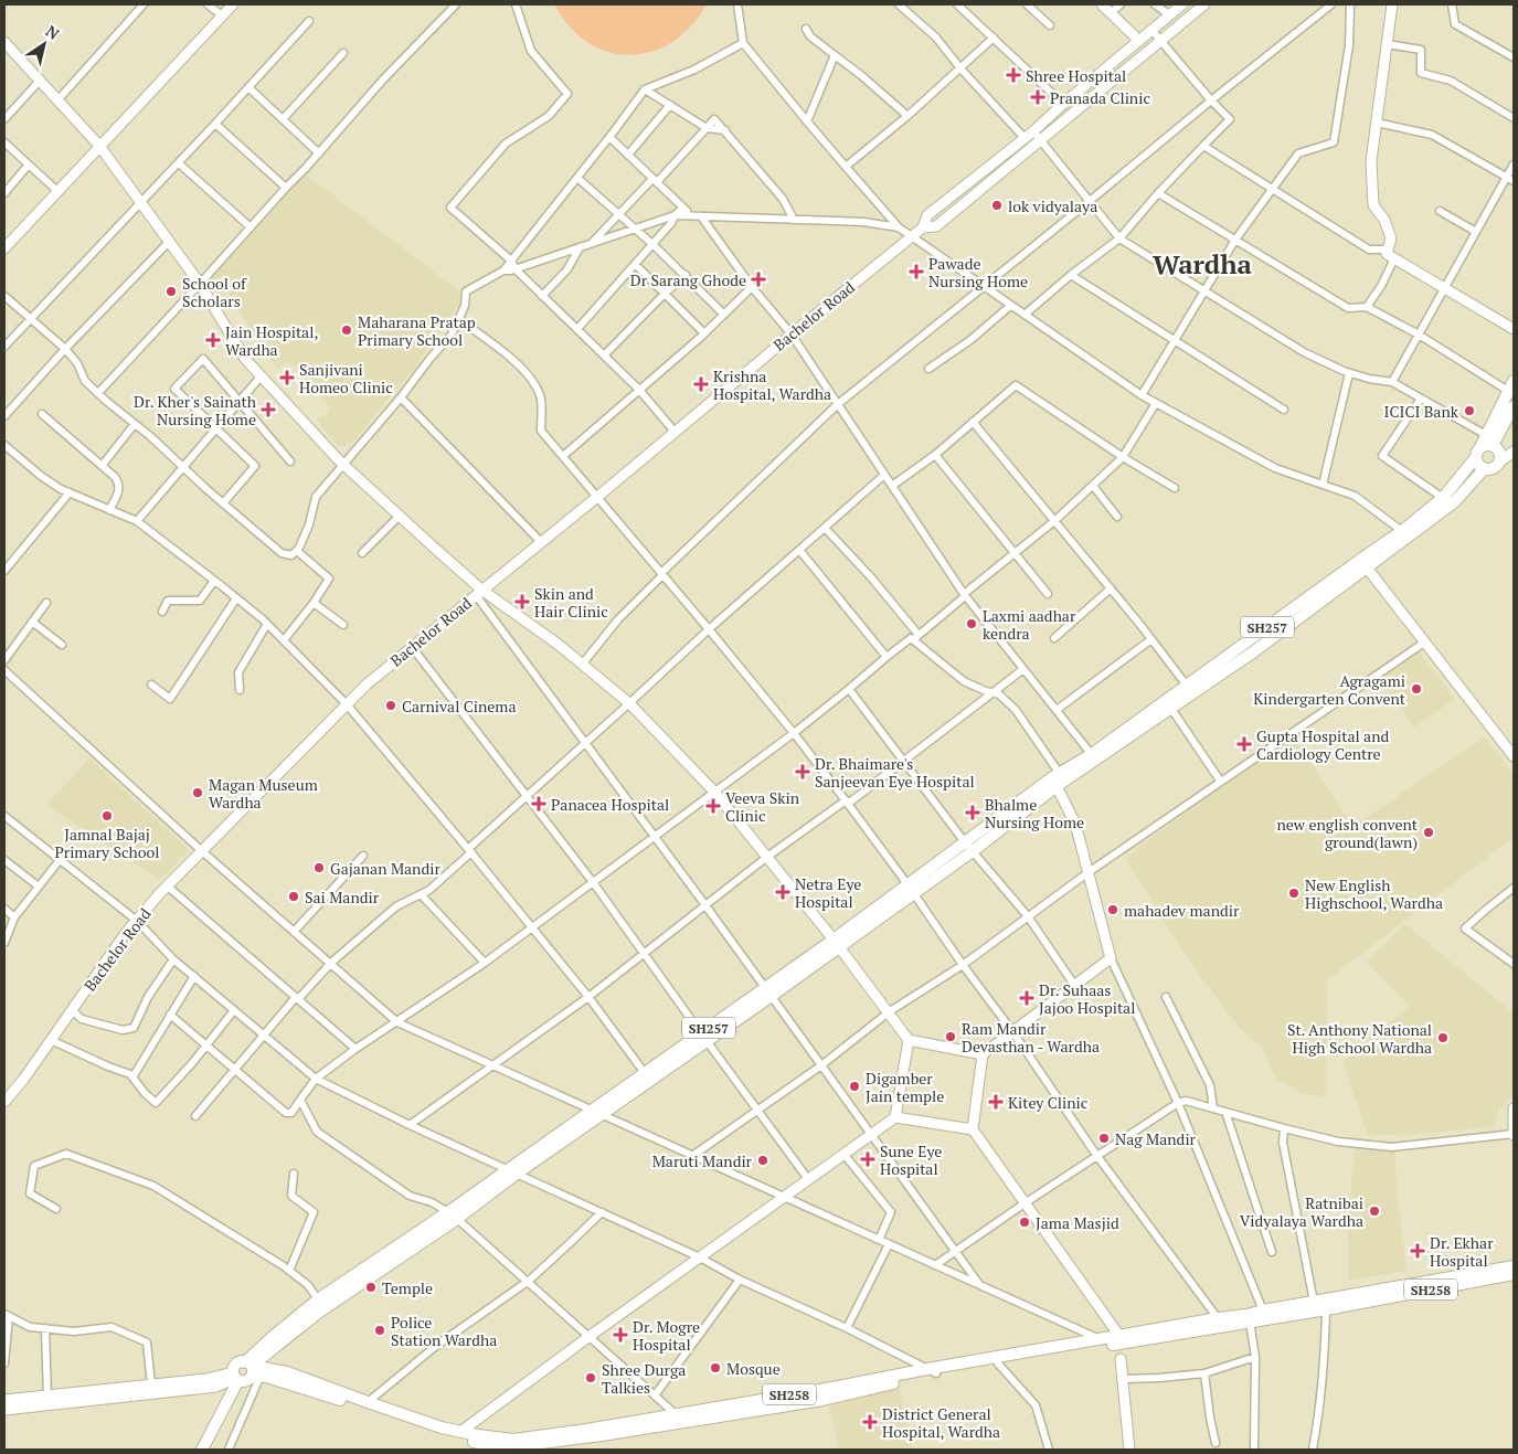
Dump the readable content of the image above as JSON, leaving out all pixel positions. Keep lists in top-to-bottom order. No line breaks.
{"streets":{"main road":["SH257","SH258"],"street":["Bachelor Road"]},"crossings":[["SH257","SH258"]],"districts":["Wardha"],"places":{"health":["Shree Hospital","Pranada Clinic","Pawade Nursing Home","Dr Sarang Ghode","Jain Hospital, Wardha","Sanjivani Homeo Clinic","Krishna Hospital, Wardha","Dr. Kher's Sainath Nursing Home","Skin and Hair Clinic","Gupta Hospital and Cardiology Centre","Dr. Bhaimare's Sanjeevan Eye Hospital","Panacea Hospital","Veeva Skin Clinic","Bhalme Nursing Home","Netra Eye Hospital","Dr. Suhaas Jajoo Hospital","Kitey Clinic","Sune Eye Hospital","Dr. Ekhar Hospital","Dr. Mogre Hospital","District General Hospital, Wardha"],"other":["lok vidyalaya","School of Scholars","Maharana Pratap Primary School","ICICI Bank","Laxmi aadhar kendra","Agragami Kindergarten Convent","Carnival Cinema","Magan Museum Wardha","Jamnal Bajaj Primary School","new english convent ground(lawn)","Gajanan Mandir","New English Highschool, Wardha","Sai Mandir","mahadev mandir","Ram Mandir Devasthan - Wardha","St. Anthony National High School Wardha","Digamber Jain temple","Nag Mandir","Maruti Mandir","Ratnibai Vidyalaya Wardha","Jama Masjid","Temple","Police Station Wardha","Mosque","Shree Durga Talkies"]},"north":"top right"}
